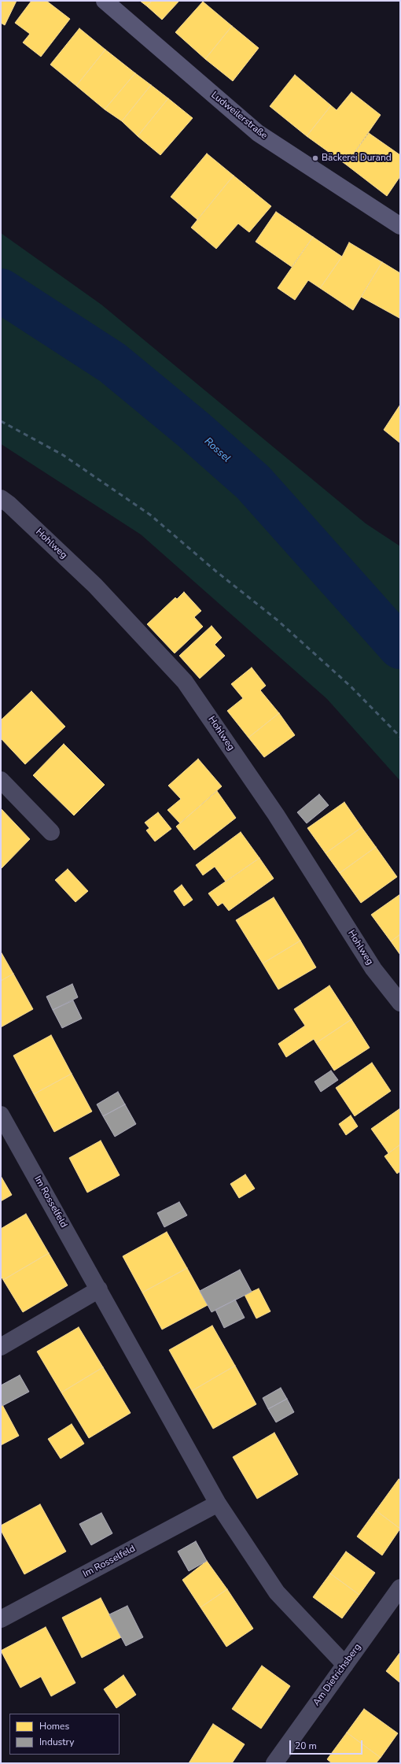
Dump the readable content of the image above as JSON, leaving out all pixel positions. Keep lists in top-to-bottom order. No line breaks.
{"streets":{"main road":["Ludweilerstraße"],"street":["Hohlweg","Im Rosselfeld","Am Dietrichsberg"]},"crossings":[["Im Rosselfeld","Am Dietrichsberg"]],"water":["Rossel"],"places":["Bäckerei Durand"],"legend":["Homes","Industry"],"scale_bar":"20 m"}
